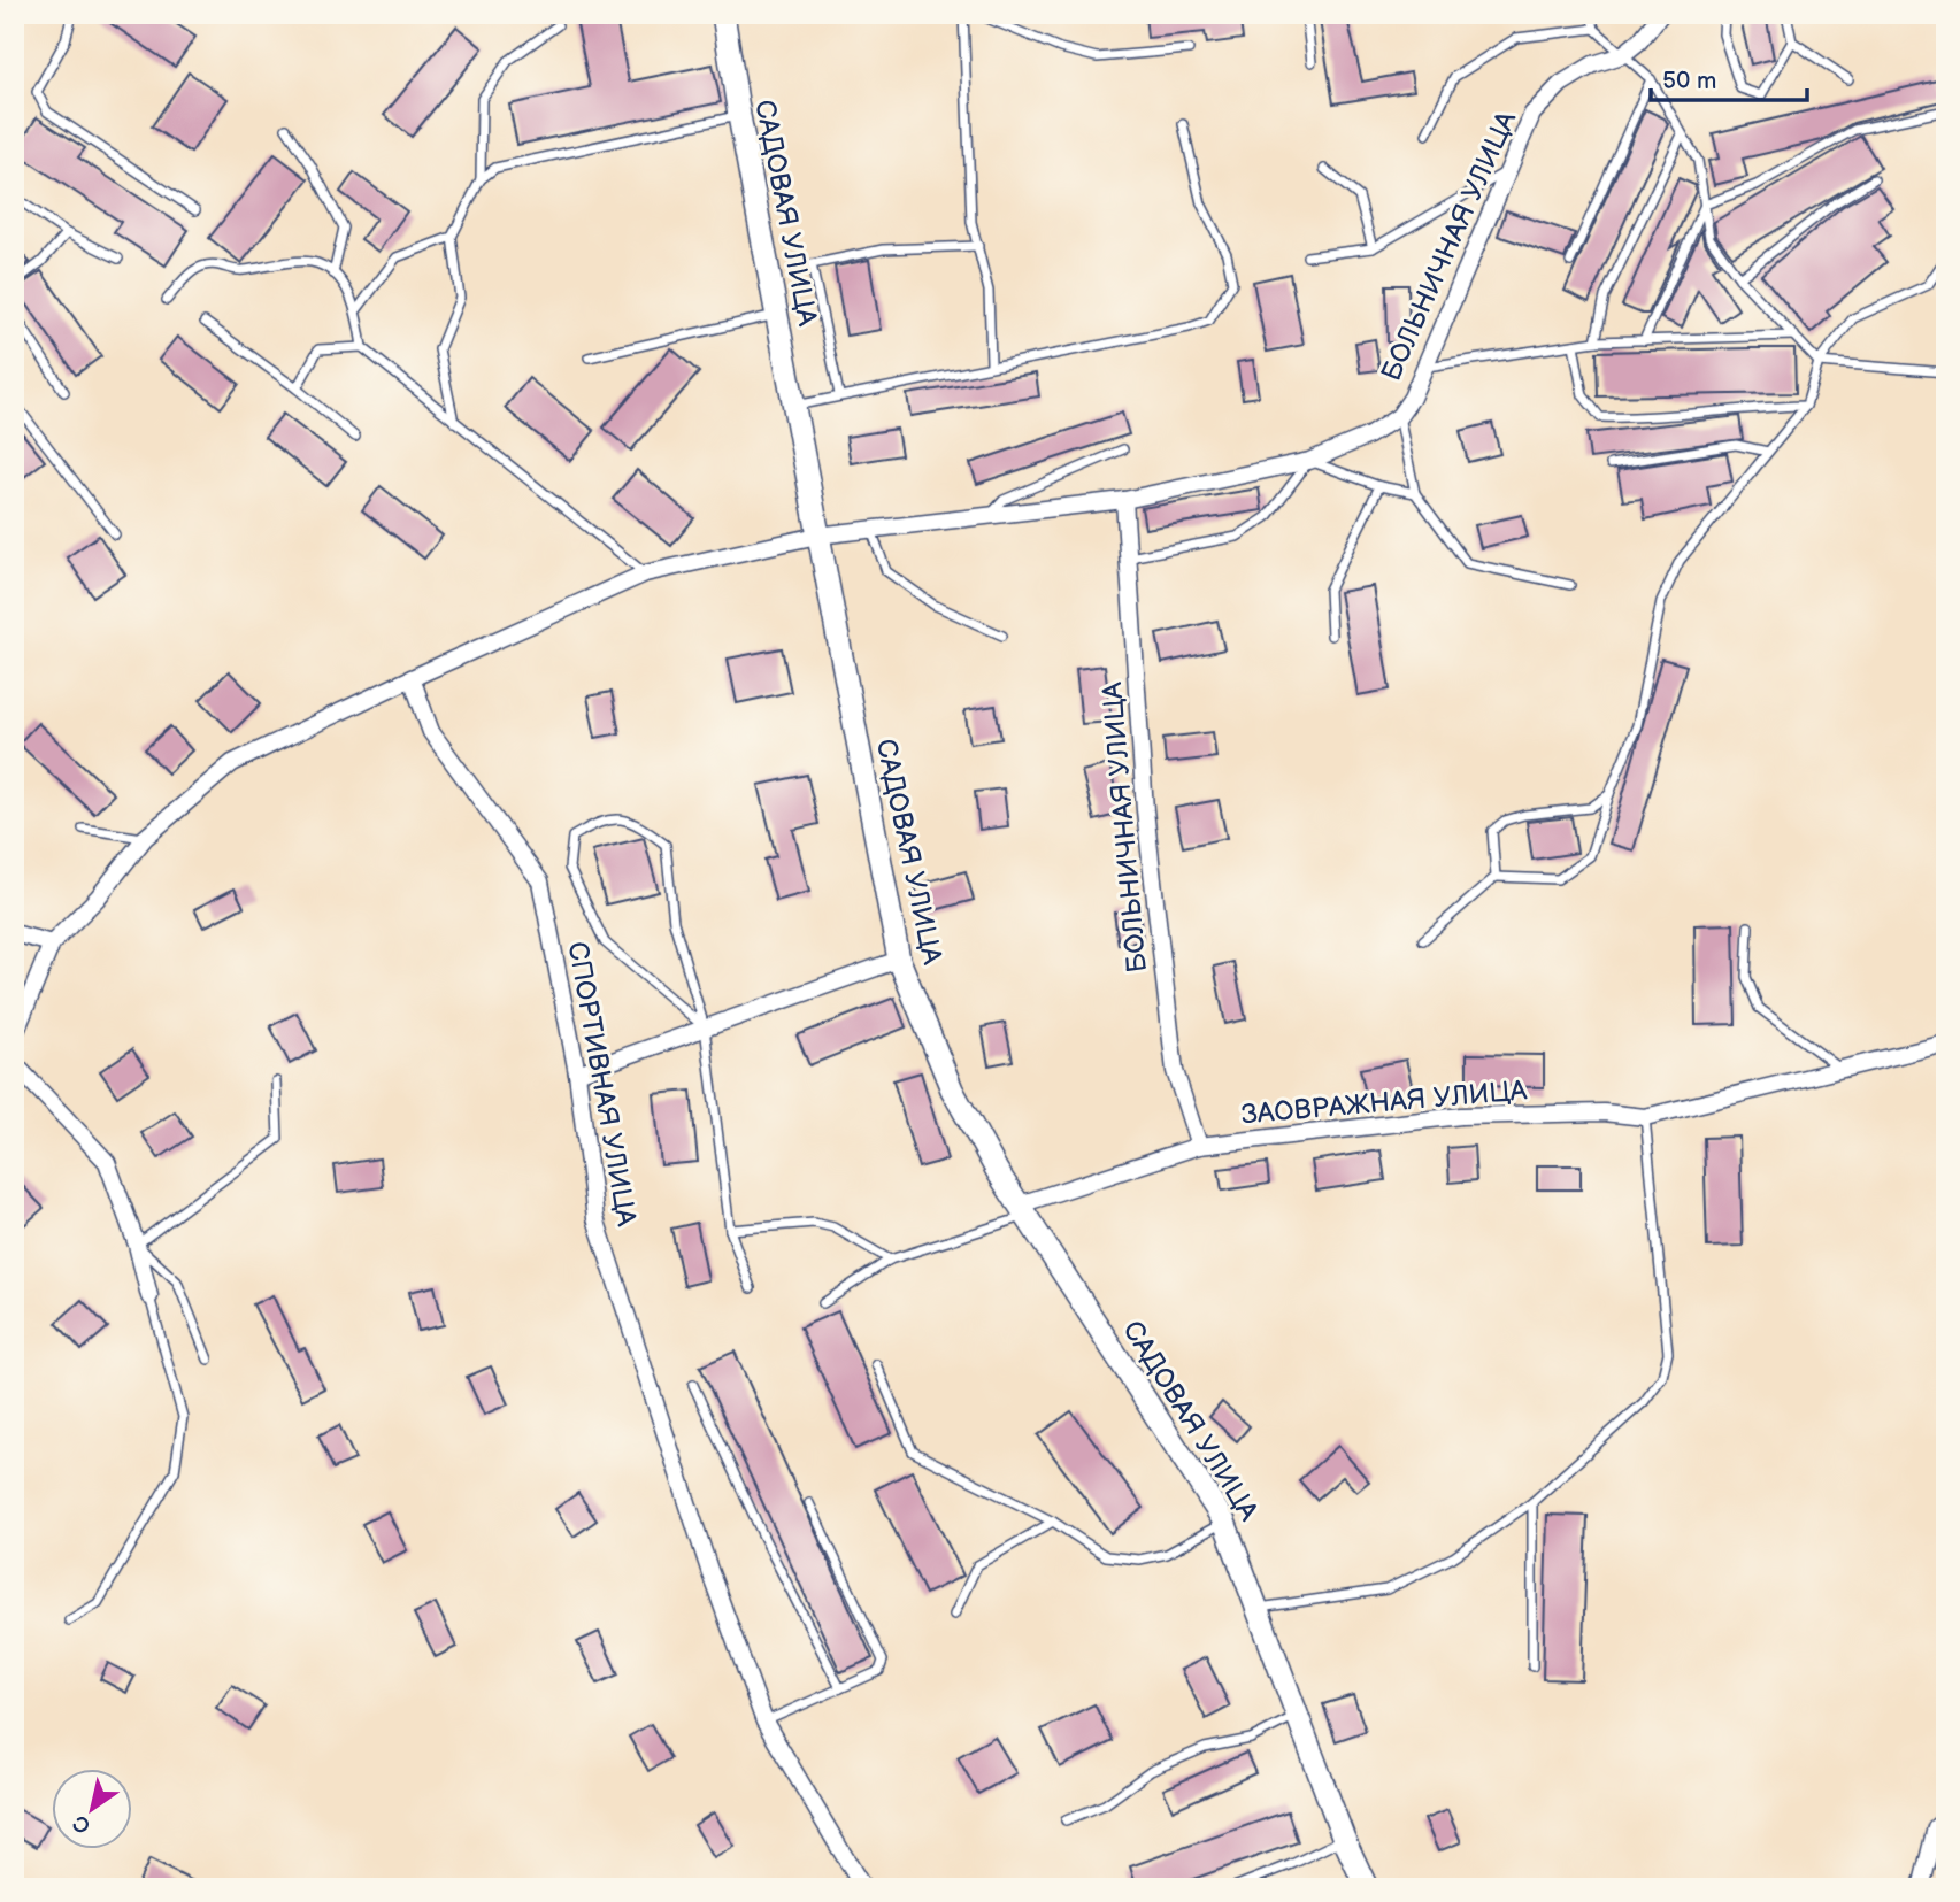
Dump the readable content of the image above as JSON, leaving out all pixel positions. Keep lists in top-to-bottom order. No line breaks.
{"streets":{"street":["САДОВАЯ УЛИЦА","БОЛЬНИЧНАЯ УЛИЦА","СПОРТИВНАЯ УЛИЦА","ЗАОВРАЖНАЯ УЛИЦА"]},"crossings":[["САДОВАЯ УЛИЦА","БОЛЬНИЧНАЯ УЛИЦА"],["САДОВАЯ УЛИЦА","ЗАОВРАЖНАЯ УЛИЦА"],["БОЛЬНИЧНАЯ УЛИЦА","СПОРТИВНАЯ УЛИЦА"],["БОЛЬНИЧНАЯ УЛИЦА","ЗАОВРАЖНАЯ УЛИЦА"]],"scale_bar":"50 m","north":"bottom left"}
